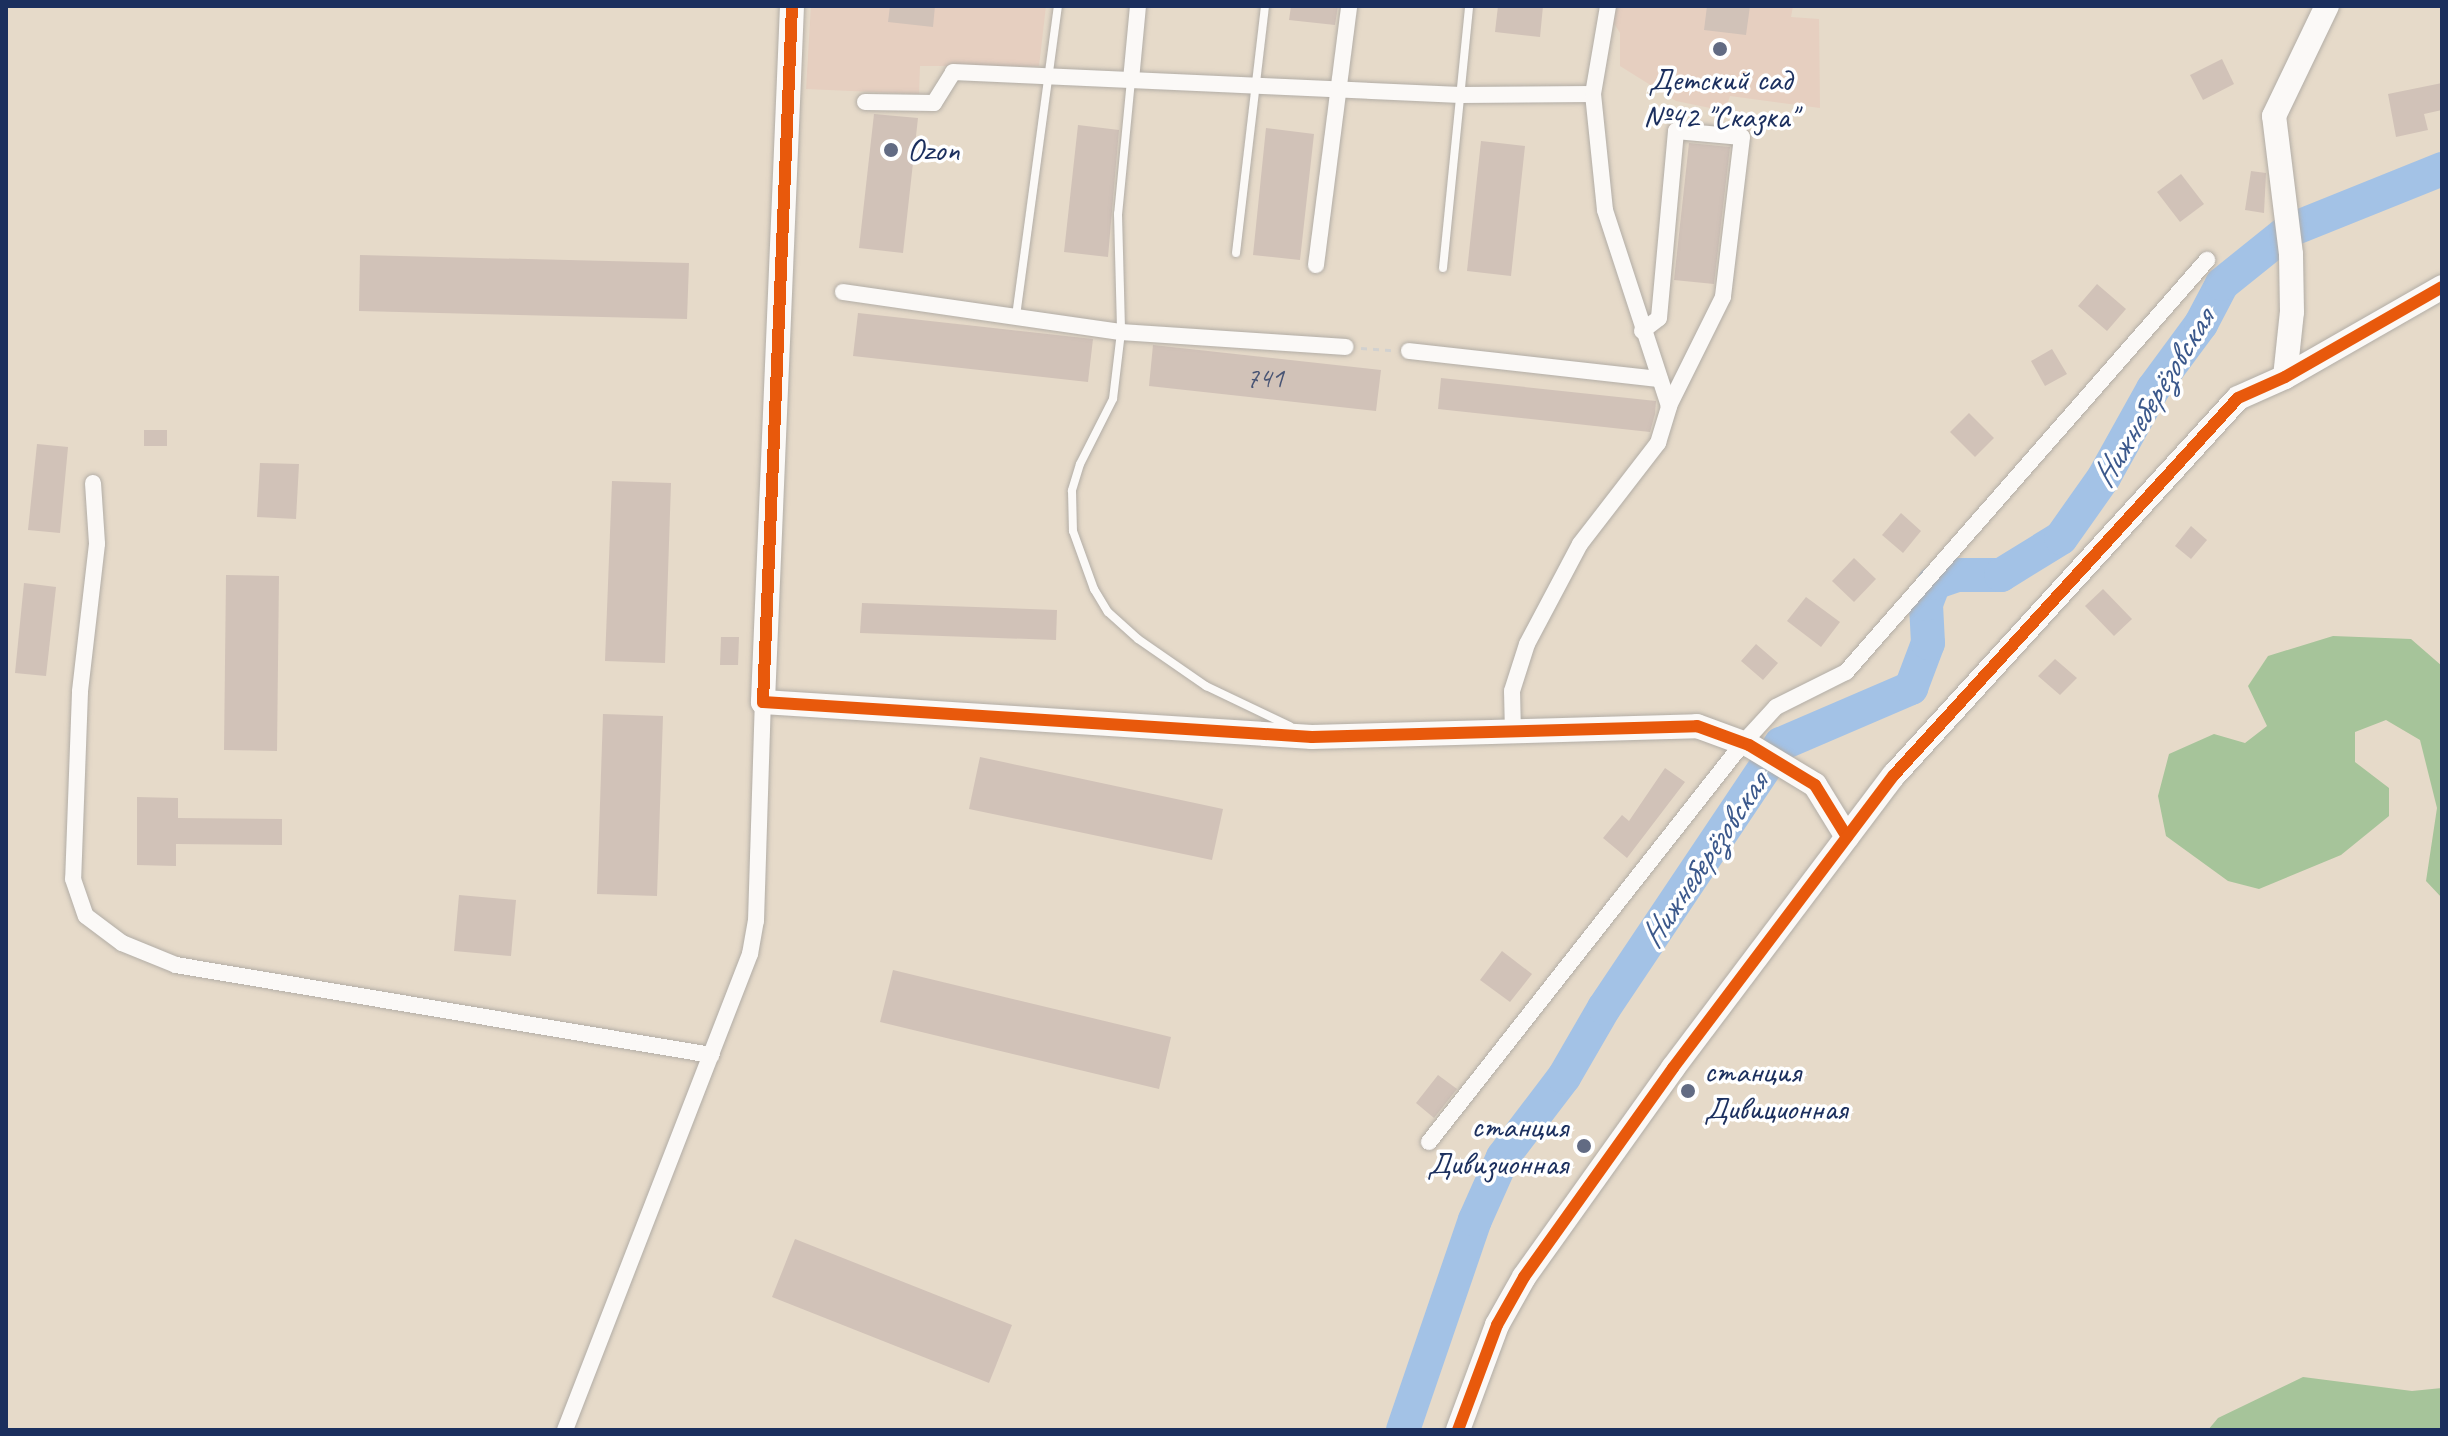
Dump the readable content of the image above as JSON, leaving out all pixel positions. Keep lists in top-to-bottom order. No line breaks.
{"water":["Нижнеберёзовская"],"places":["Детский сад №42 \"Сказка\"","Ozon","станция Дивиционная","станция Дивизионная"],"house_numbers":["741"]}
